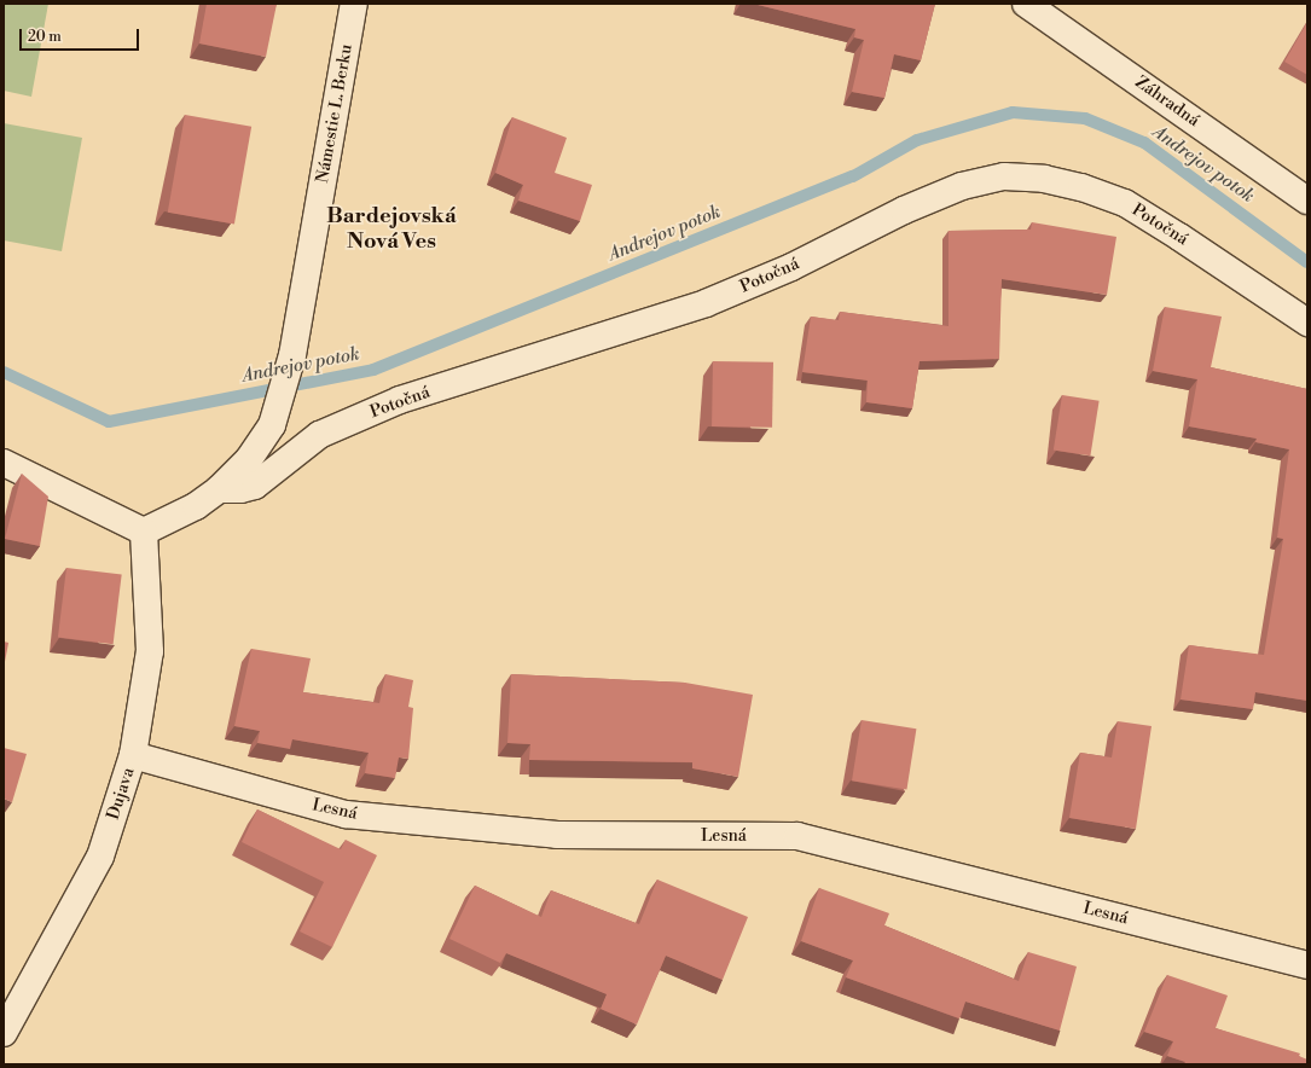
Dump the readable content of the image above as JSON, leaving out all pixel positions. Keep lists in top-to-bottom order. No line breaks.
{"streets":{"street":["Záhradná","Námestie L. Berku","Potočná","Dujava","Lesná"]},"crossings":[["Námestie L. Berku","Potočná"],["Námestie L. Berku","Dujava"],["Dujava","Lesná"]],"districts":["Bardejovská Nová Ves"],"water":["Andrejov potok"],"scale_bar":"20 m"}
